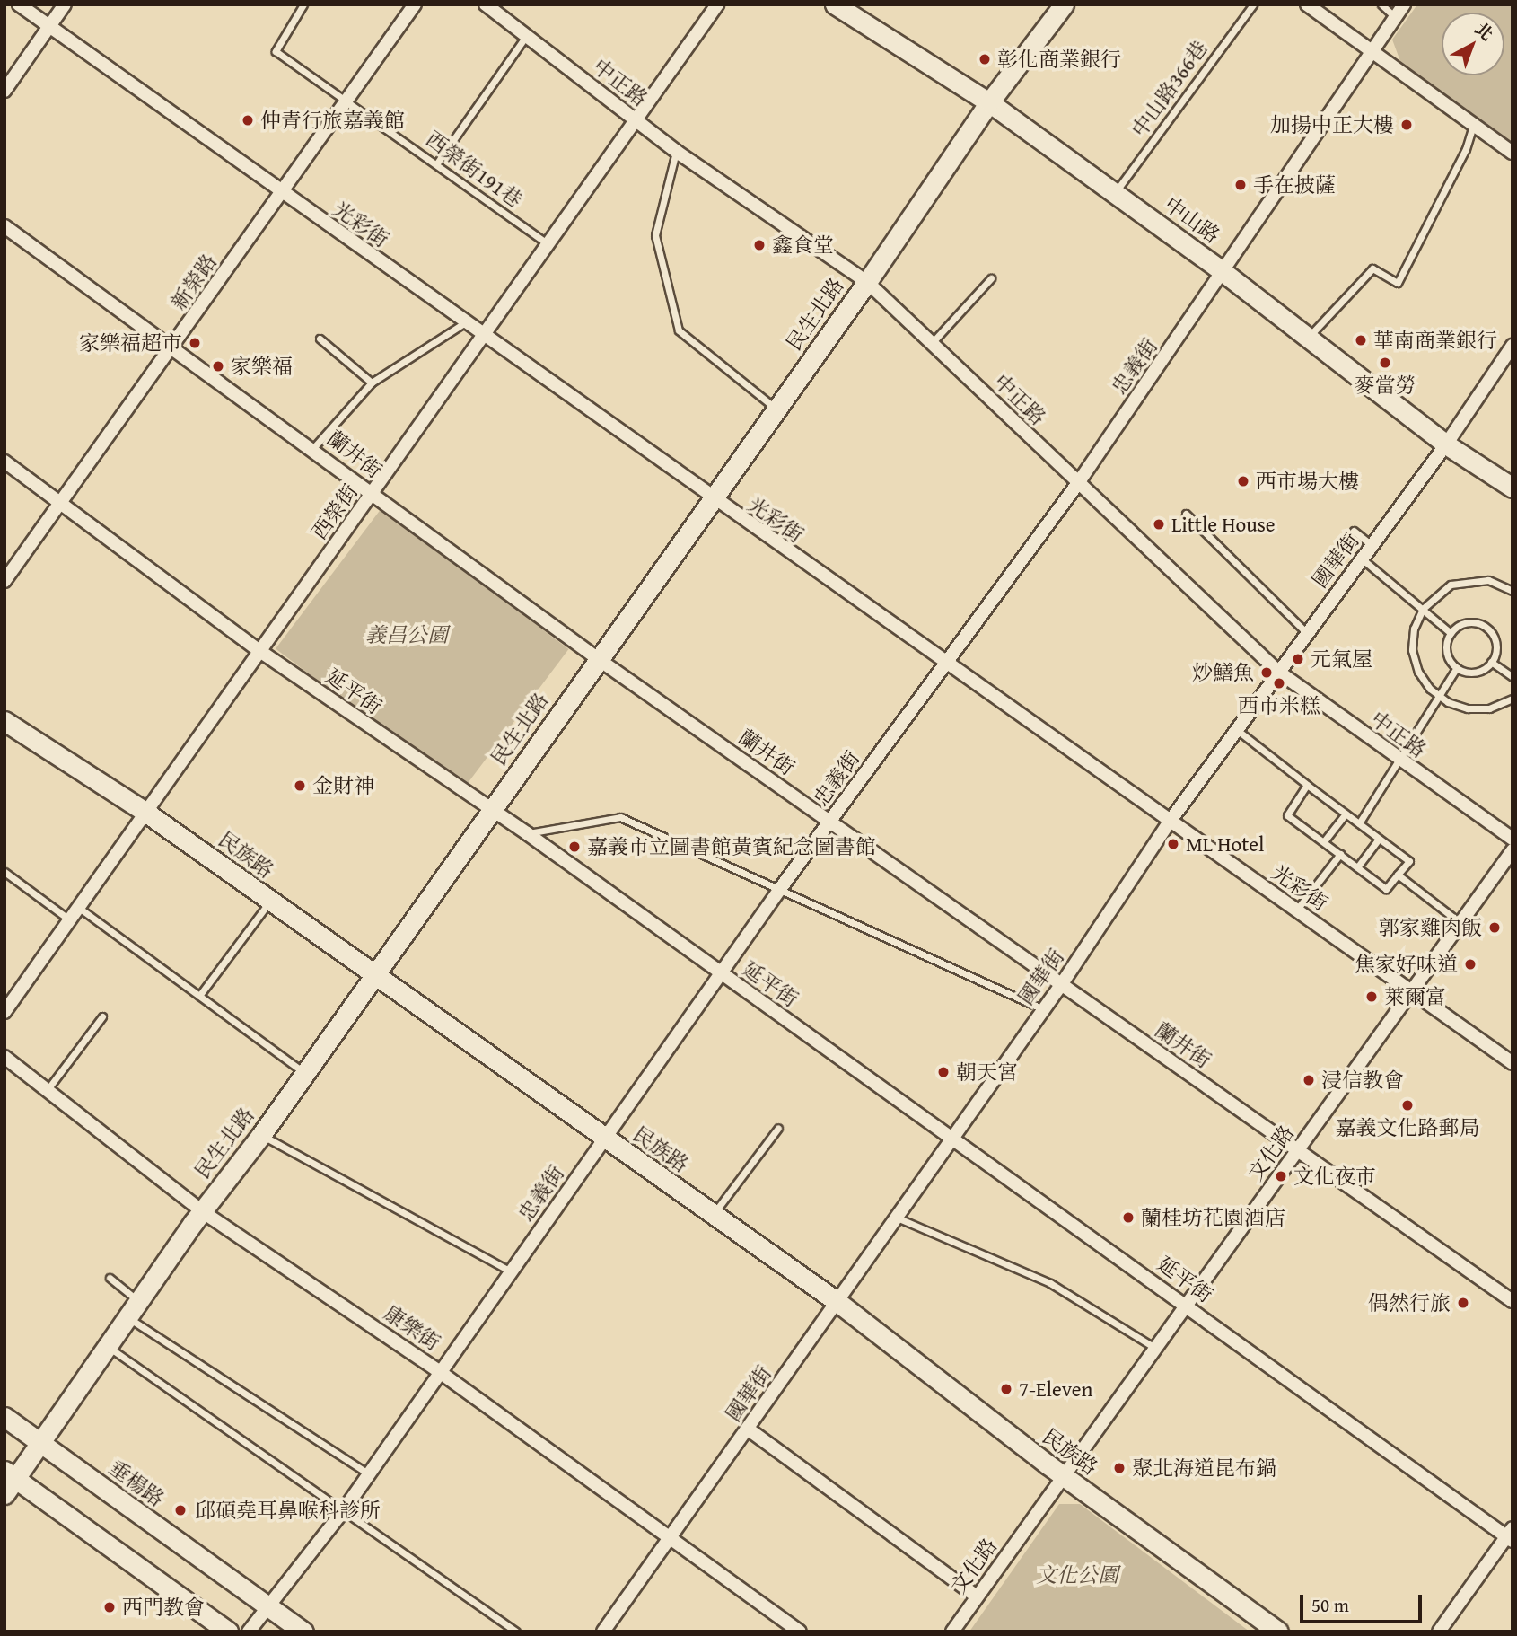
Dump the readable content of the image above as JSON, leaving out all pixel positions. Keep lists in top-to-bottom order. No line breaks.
{"streets":{"main road":["中山路","民生北路","民族路","垂楊路"],"street":["中正路","光彩街","新榮路","忠義街","蘭井街","西榮街","國華街","延平街","文化路","康樂街"],"lane":["中山路366巷","西榮街191巷"]},"crossings":[["中正路","民生北路"],["中正路","忠義街"],["中正路","西榮街"],["中正路","國華街"],["中山路366巷","中山路"],["西榮街191巷","新榮路"],["西榮街191巷","西榮街"],["中山路","民生北路"],["中山路","忠義街"],["中山路","國華街"],["光彩街","新榮路"],["光彩街","民生北路"],["光彩街","忠義街"],["光彩街","西榮街"],["光彩街","國華街"],["光彩街","文化路"],["新榮路","蘭井街"],["新榮路","延平街"],["民生北路","蘭井街"],["民生北路","延平街"],["民生北路","民族路"],["民生北路","康樂街"],["民生北路","垂楊路"],["忠義街","蘭井街"],["忠義街","延平街"],["忠義街","民族路"],["忠義街","康樂街"],["忠義街","垂楊路"],["蘭井街","西榮街"],["蘭井街","國華街"],["蘭井街","文化路"],["西榮街","延平街"],["西榮街","民族路"],["國華街","延平街"],["國華街","民族路"],["國華街","康樂街"],["延平街","文化路"],["民族路","文化路"]],"parks":["義昌公園","文化公園"],"places":["彰化商業銀行","仲青行旅嘉義館","加揚中正大樓","手在披薩","鑫食堂","華南商業銀行","家樂福超市","麥當勞","家樂福","西市場大樓","Little House","元氣屋","炒鱔魚","西市米糕","金財神","ML Hotel","嘉義市立圖書館黃賓紀念圖書館","郭家雞肉飯","焦家好味道","萊爾富","朝天宮","浸信教會","嘉義文化路郵局","文化夜市","蘭桂坊花園酒店","偶然行旅","7-Eleven","聚北海道昆布鍋","邱碩堯耳鼻喉科診所","西門教會"],"scale_bar":"50 m","north":"top right"}
